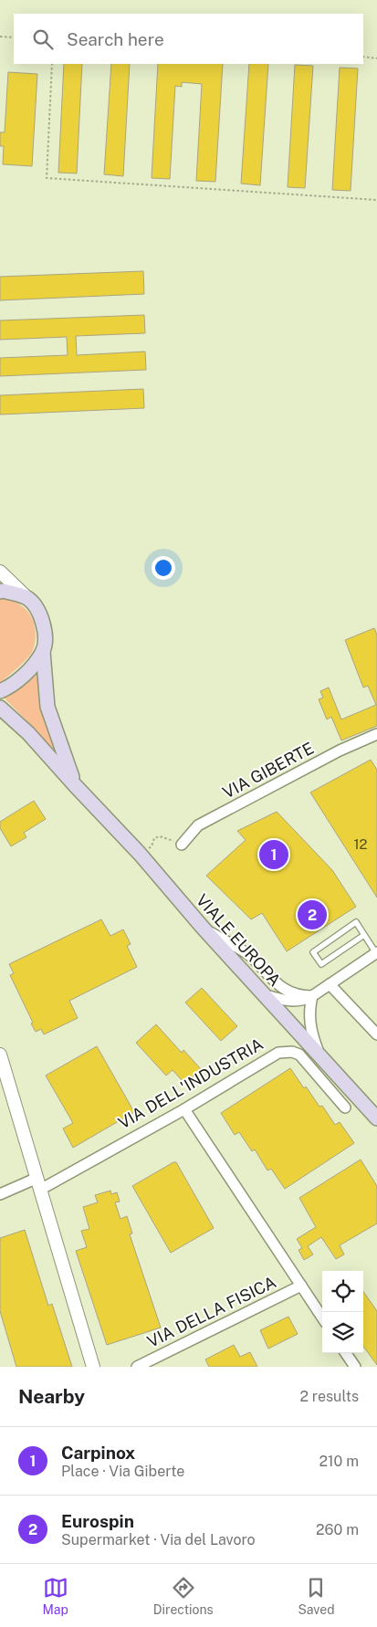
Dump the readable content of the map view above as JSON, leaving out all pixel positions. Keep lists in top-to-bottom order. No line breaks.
{"streets":{"main road":["VIALE EUROPA"],"street":["VIA GIBERTE","VIA DELL'INDUSTRIA","VIA DELLA FISICA"]},"house_numbers":["12"],"page":{"search":"Search here","pins":["1","2"],"heading":["Nearby","2 results"],"list":[{"mark":"1","name":"Carpinox","note":"Place · Via Giberte","value":"210 m"},{"mark":"2","name":"Eurospin","note":"Supermarket · Via del Lavoro","value":"260 m"}],"nav":["Map","Directions","Saved"]}}
